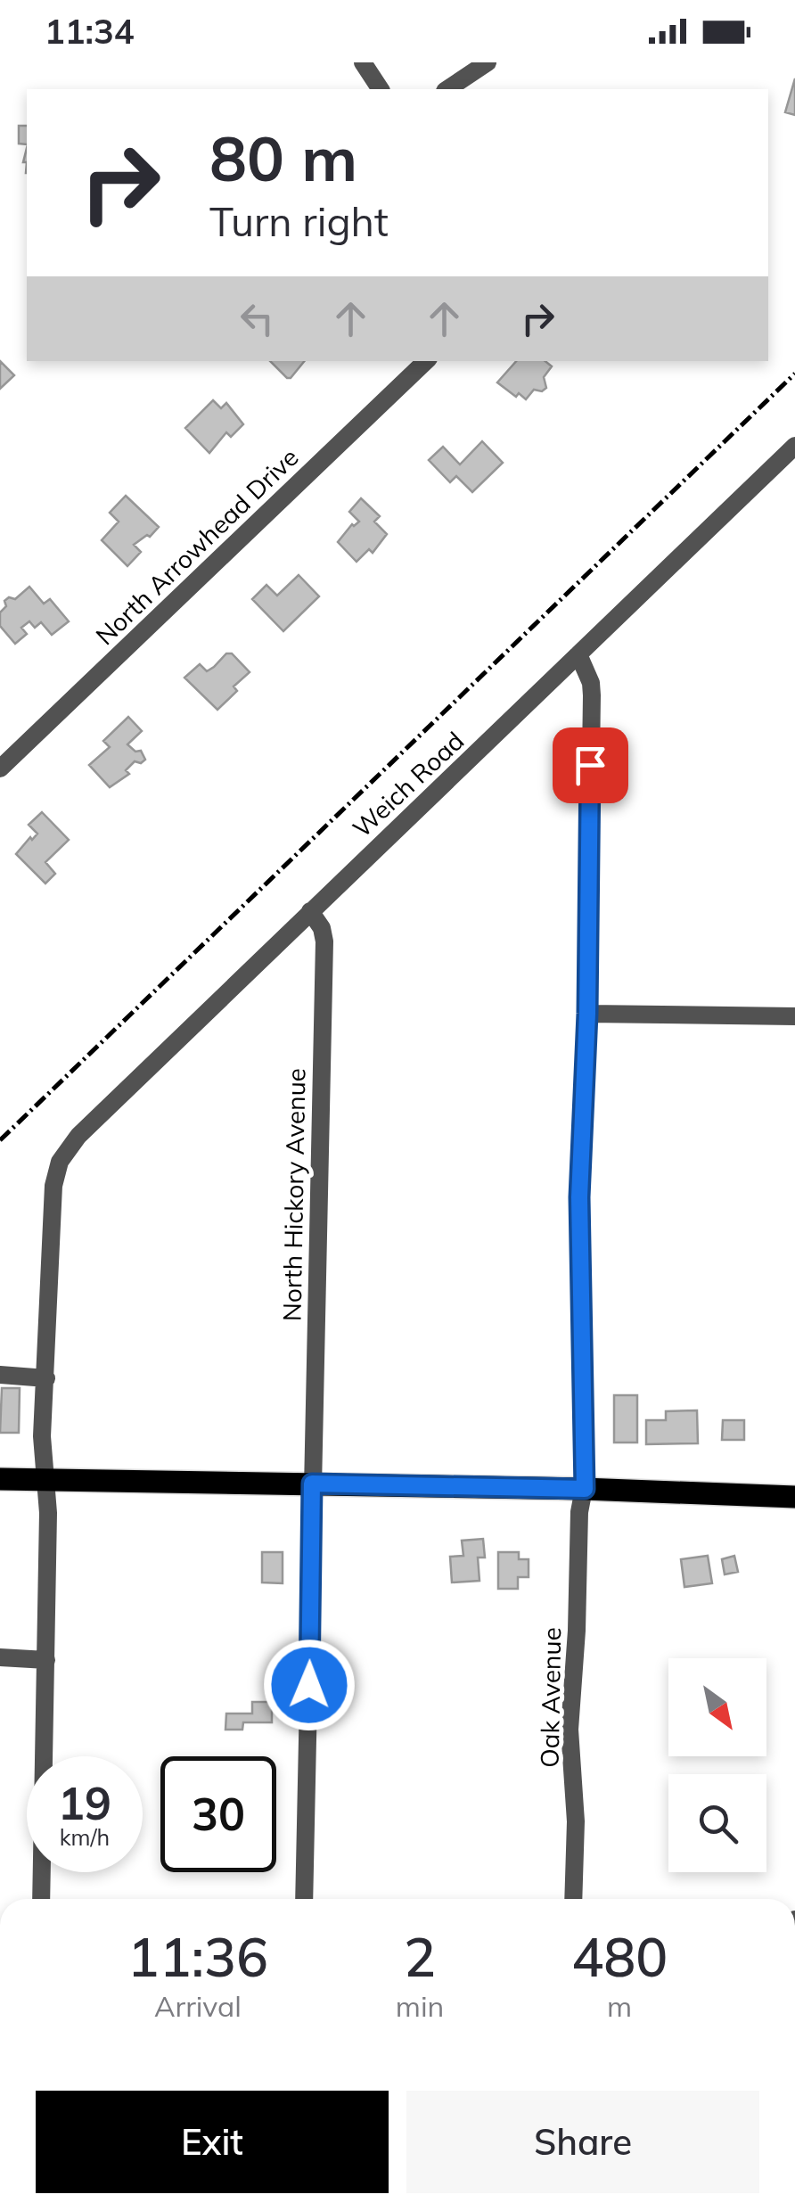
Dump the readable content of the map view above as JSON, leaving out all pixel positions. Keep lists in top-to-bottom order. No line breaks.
{"streets":{"street":["North Arrowhead Drive","Weich Road","North Hickory Avenue","Oak Avenue"]},"crossings":[["Weich Road","North Hickory Avenue"],["Weich Road","Oak Avenue"]],"north":"bottom right","page":{"status":"11:34","turn":["80 m","Turn right"],"speed":"19 km/h","limit":"30","eta":["11:36","Arrival","2","min","480","m"],"buttons":["Exit","Share"]}}
